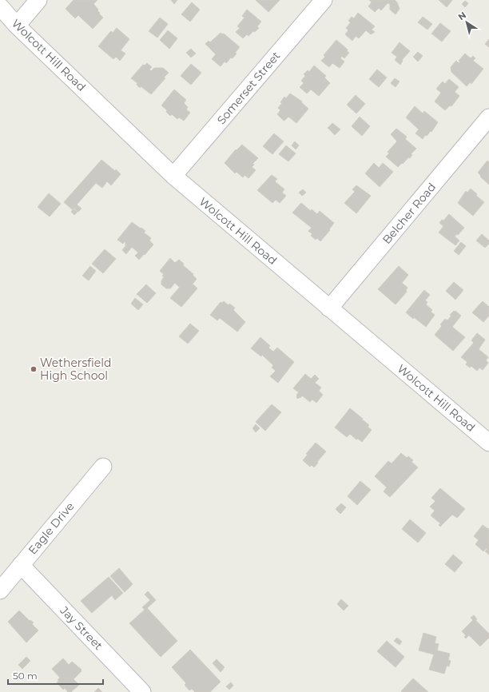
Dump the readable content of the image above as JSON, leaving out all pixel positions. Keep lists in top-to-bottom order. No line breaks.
{"streets":{"street":["Wolcott Hill Road","Somerset Street","Belcher Road","Eagle Drive","Jay Street"]},"crossings":[["Wolcott Hill Road","Somerset Street"],["Wolcott Hill Road","Belcher Road"],["Eagle Drive","Jay Street"]],"places":["Wethersfield High School"],"scale_bar":"50 m","north":"top left"}
